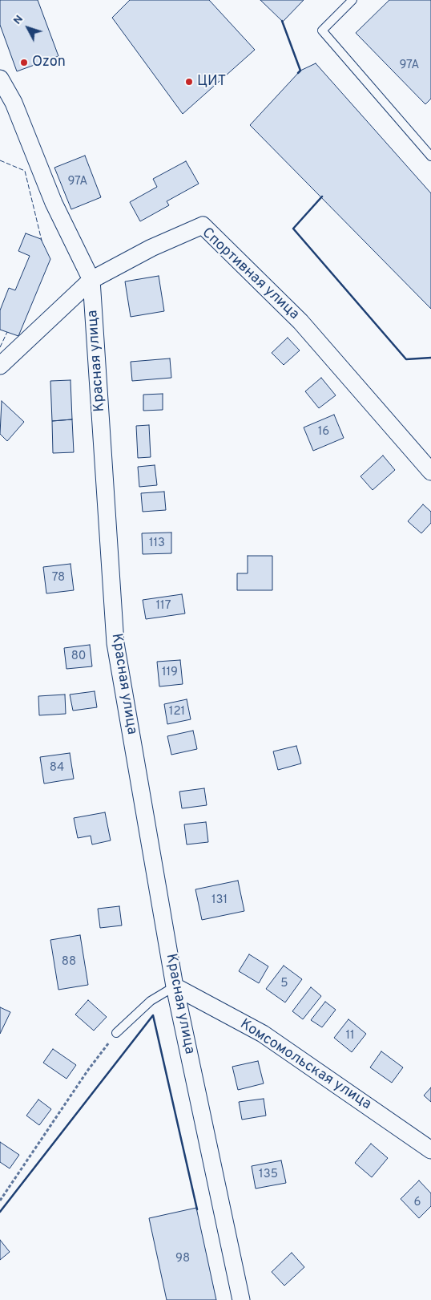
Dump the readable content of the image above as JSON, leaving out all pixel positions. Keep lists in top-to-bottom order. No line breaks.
{"streets":{"street":["Спортивная улица","Красная улица","Комсомольская улица"]},"crossings":[["Спортивная улица","Красная улица"],["Красная улица","Комсомольская улица"]],"places":["Ozon","ЦИТ"],"house_numbers":["97А","97А","16","113","78","117","80","119","121","84","131","88","5","11","135","6","98"],"north":"top left"}
